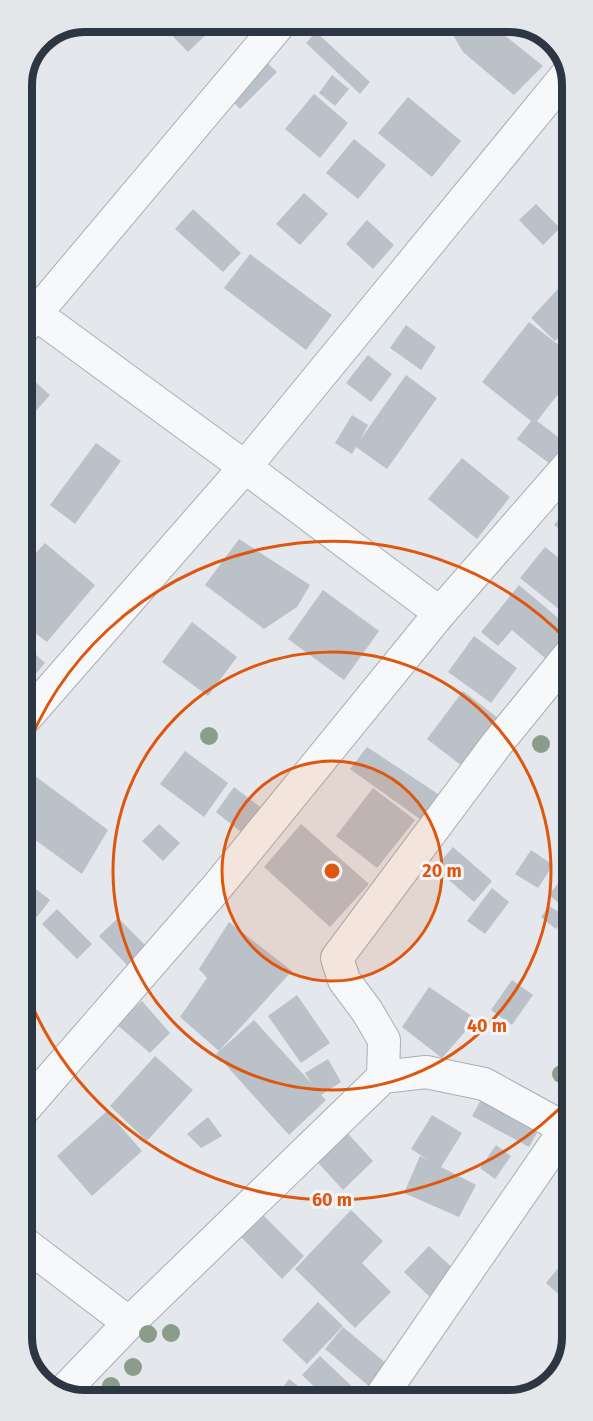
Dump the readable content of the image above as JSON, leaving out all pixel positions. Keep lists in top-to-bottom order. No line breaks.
{"rings":["20 m","40 m","60 m"]}
